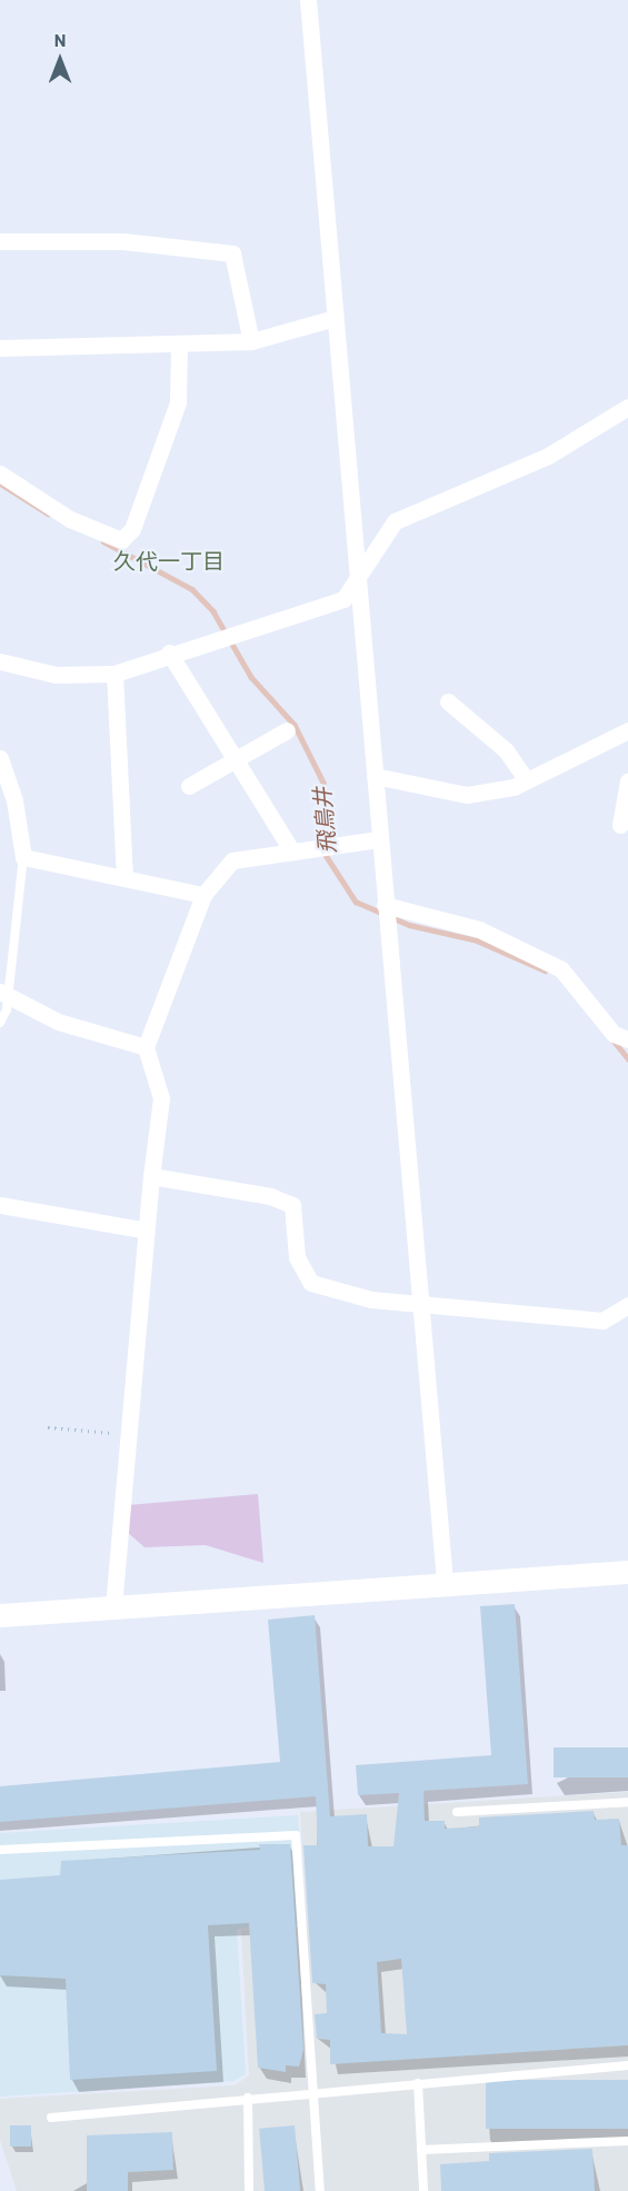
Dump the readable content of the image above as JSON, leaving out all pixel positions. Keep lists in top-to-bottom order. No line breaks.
{"districts":["久代一丁目"],"water":["飛鳥井"],"north":"top"}
